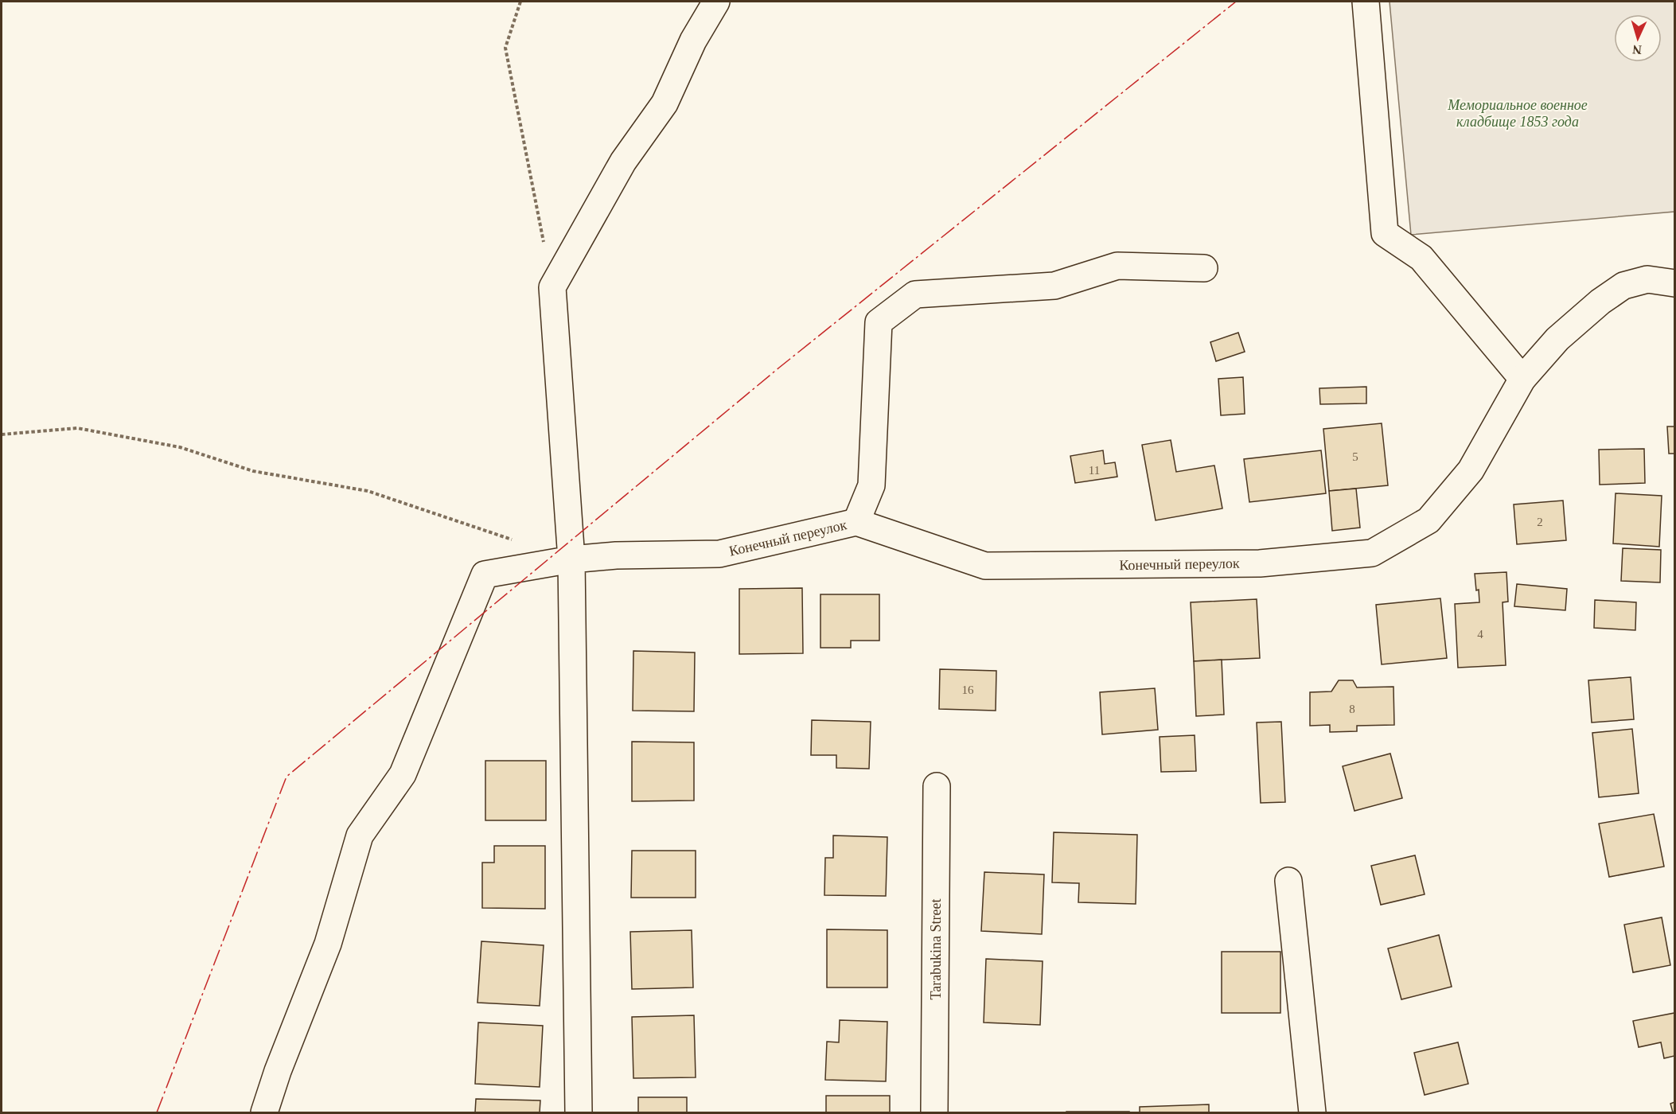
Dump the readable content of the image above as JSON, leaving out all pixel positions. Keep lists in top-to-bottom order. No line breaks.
{"streets":{"street":["Конечный переулок","Tarabukina Street"]},"parks":["Мемориальное военное кладбище 1853 года"],"house_numbers":["5","11","2","4","16","8"],"north":"bottom"}
